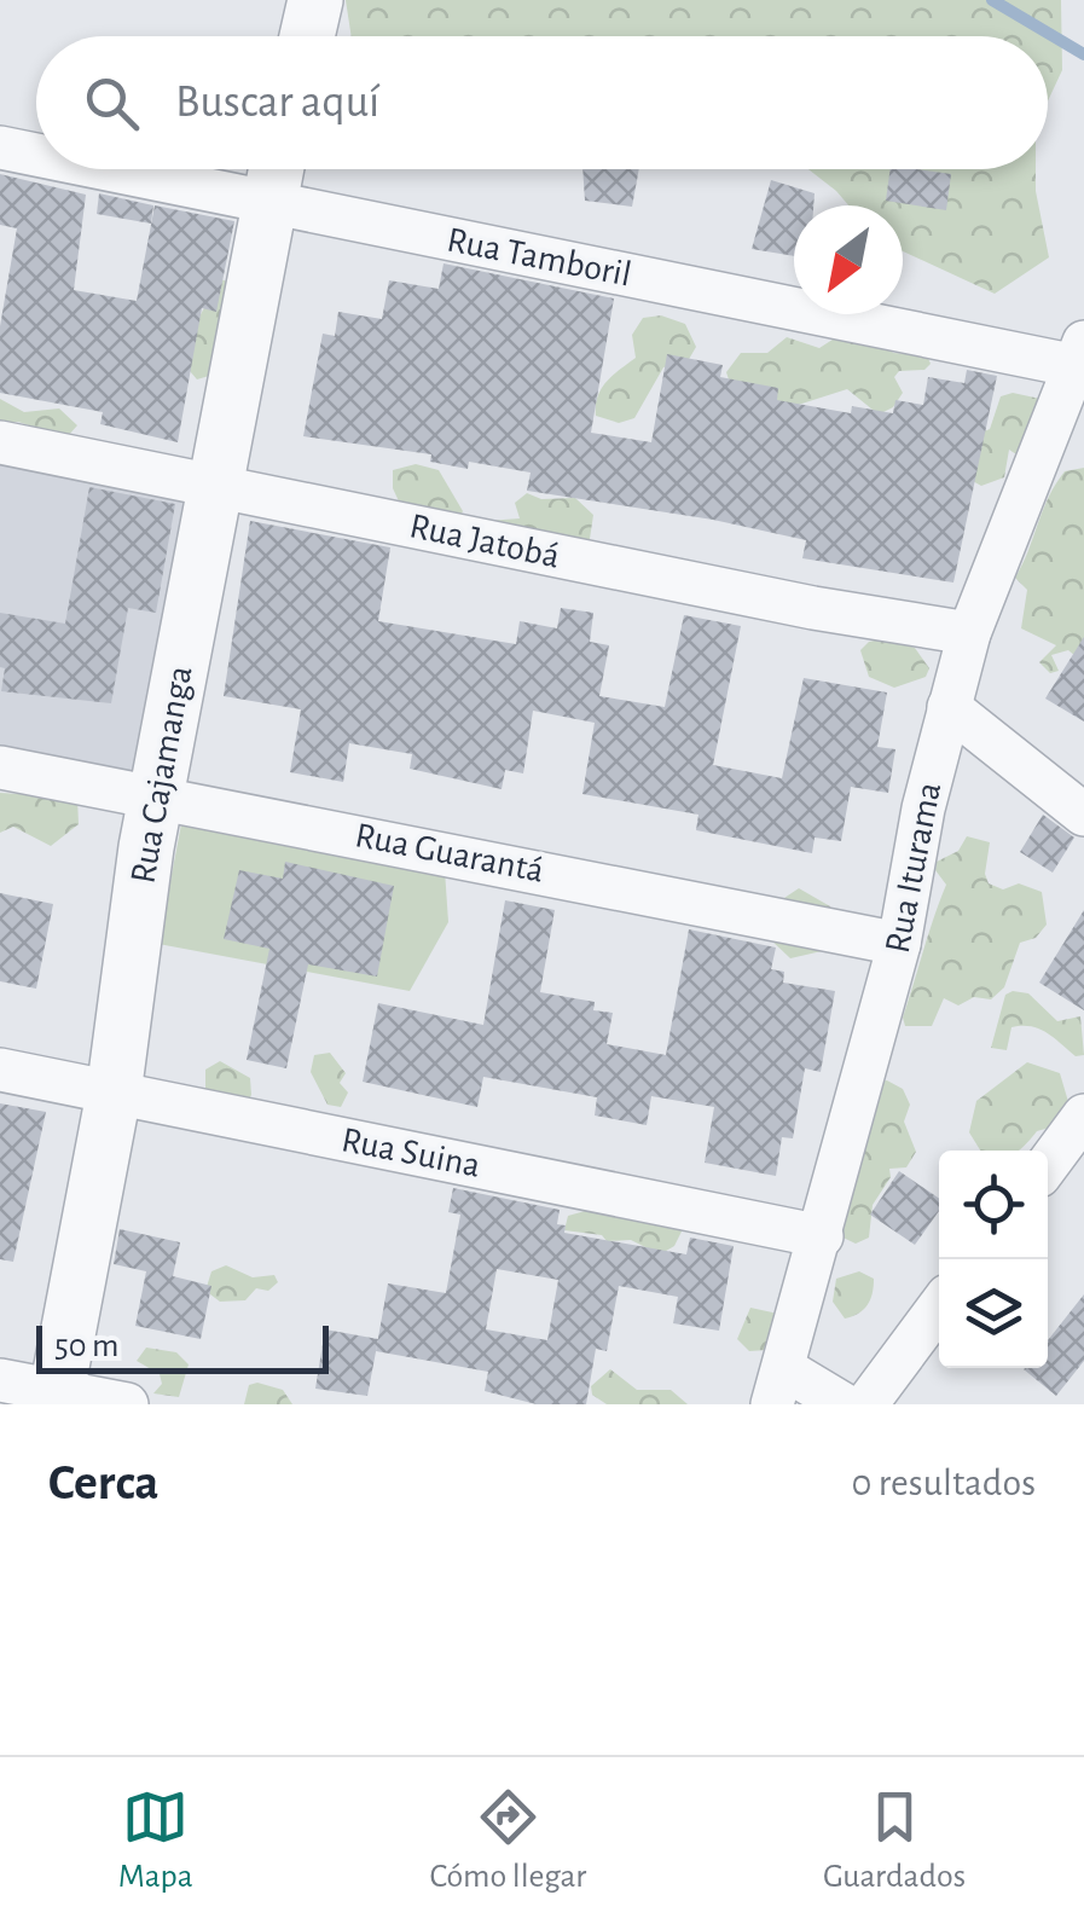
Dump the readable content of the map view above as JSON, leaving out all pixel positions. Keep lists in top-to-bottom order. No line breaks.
{"streets":{"street":["Rua Tamboril","Rua Jatobá","Rua Cajamanga","Rua Guarantá","Rua Iturama","Rua Suina"]},"crossings":[["Rua Tamboril","Rua Cajamanga"],["Rua Tamboril","Rua Iturama"],["Rua Jatobá","Rua Cajamanga"],["Rua Jatobá","Rua Iturama"],["Rua Cajamanga","Rua Guarantá"],["Rua Cajamanga","Rua Suina"],["Rua Guarantá","Rua Iturama"],["Rua Iturama","Rua Suina"]],"scale_bar":"50 m","north":"bottom left","page":{"search":"Buscar aquí","scale":"50 m","heading":["Cerca","0 resultados"],"nav":["Mapa","Cómo llegar","Guardados"]}}
